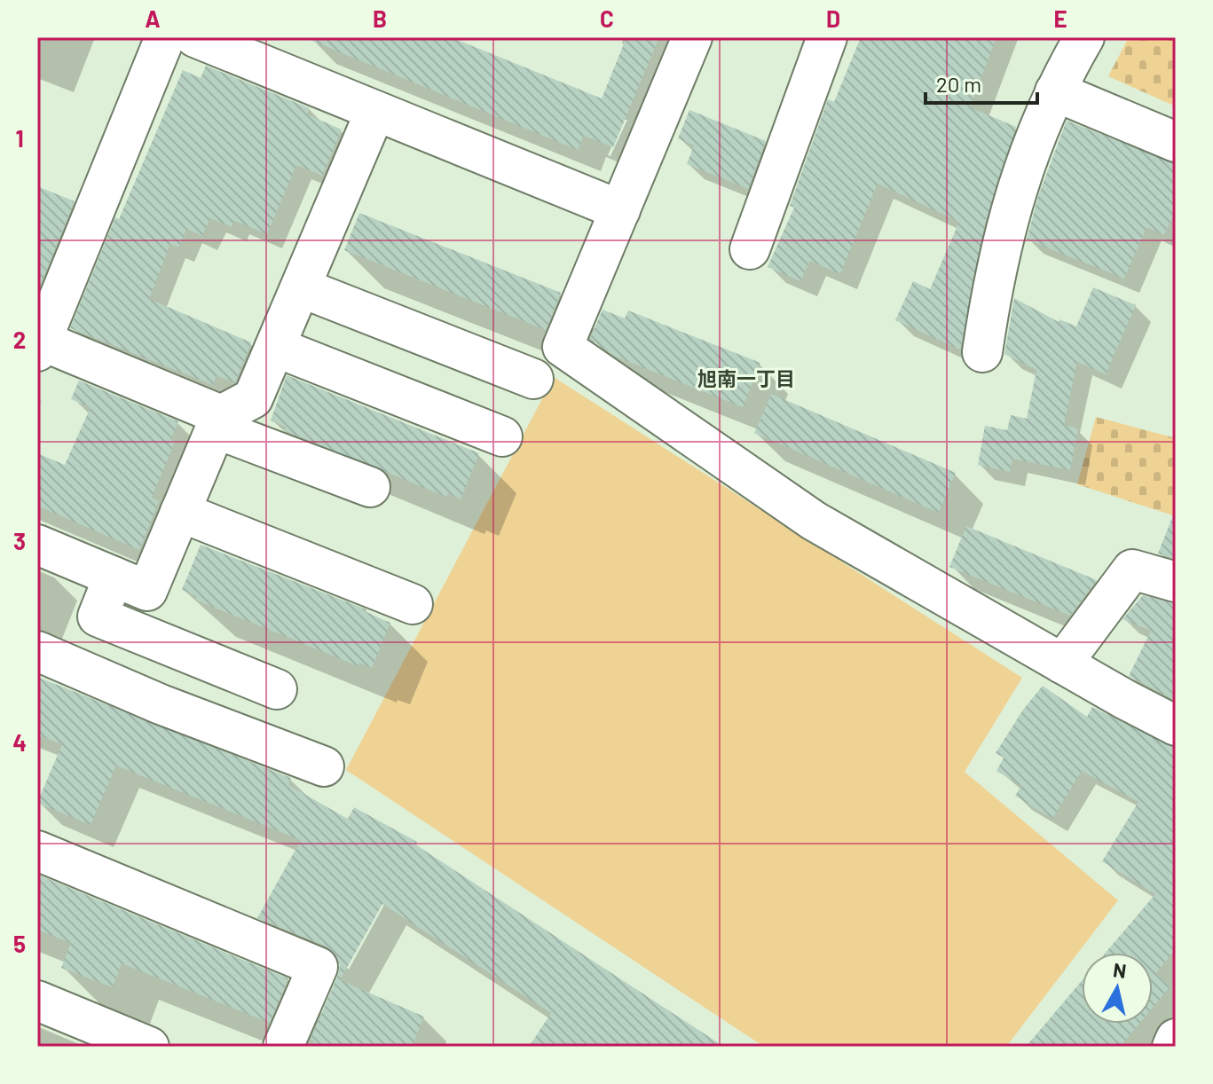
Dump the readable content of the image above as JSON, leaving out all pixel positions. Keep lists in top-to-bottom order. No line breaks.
{"districts":["旭南一丁目"],"scale_bar":"20 m","north":"top","grid":{"columns":["A","B","C","D","E"],"rows":["1","2","3","4","5"]}}
